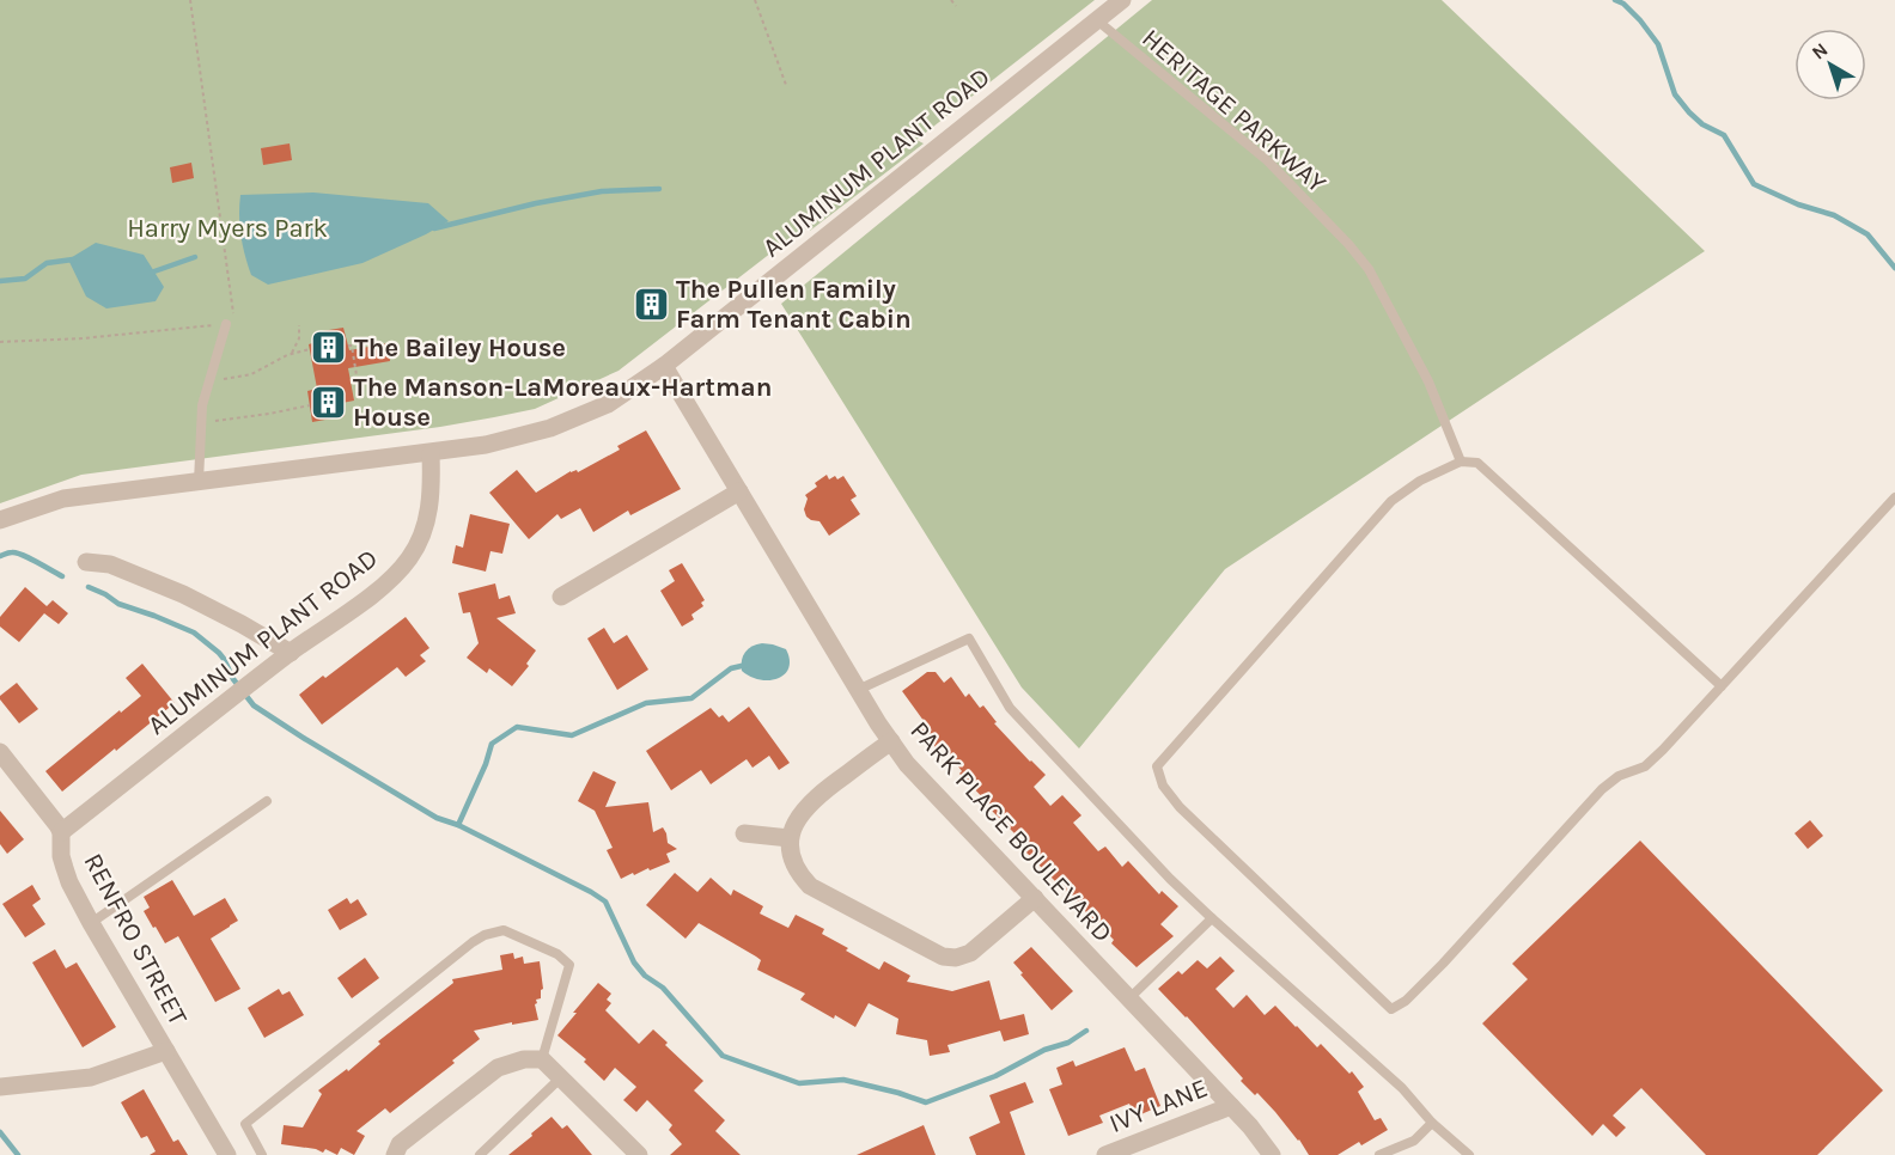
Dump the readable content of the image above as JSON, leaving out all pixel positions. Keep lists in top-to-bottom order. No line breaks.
{"streets":{"street":["ALUMINUM PLANT ROAD","PARK PLACE BOULEVARD","RENFRO STREET","IVY LANE"],"lane":["HERITAGE PARKWAY"]},"crossings":[["HERITAGE PARKWAY","ALUMINUM PLANT ROAD"],["ALUMINUM PLANT ROAD","PARK PLACE BOULEVARD"],["ALUMINUM PLANT ROAD","RENFRO STREET"],["PARK PLACE BOULEVARD","IVY LANE"]],"parks":["Harry Myers Park"],"places":{"building":["The Pullen Family Farm Tenant Cabin","The Bailey House","The Manson-LaMoreaux-Hartman House"]},"north":"top left"}
